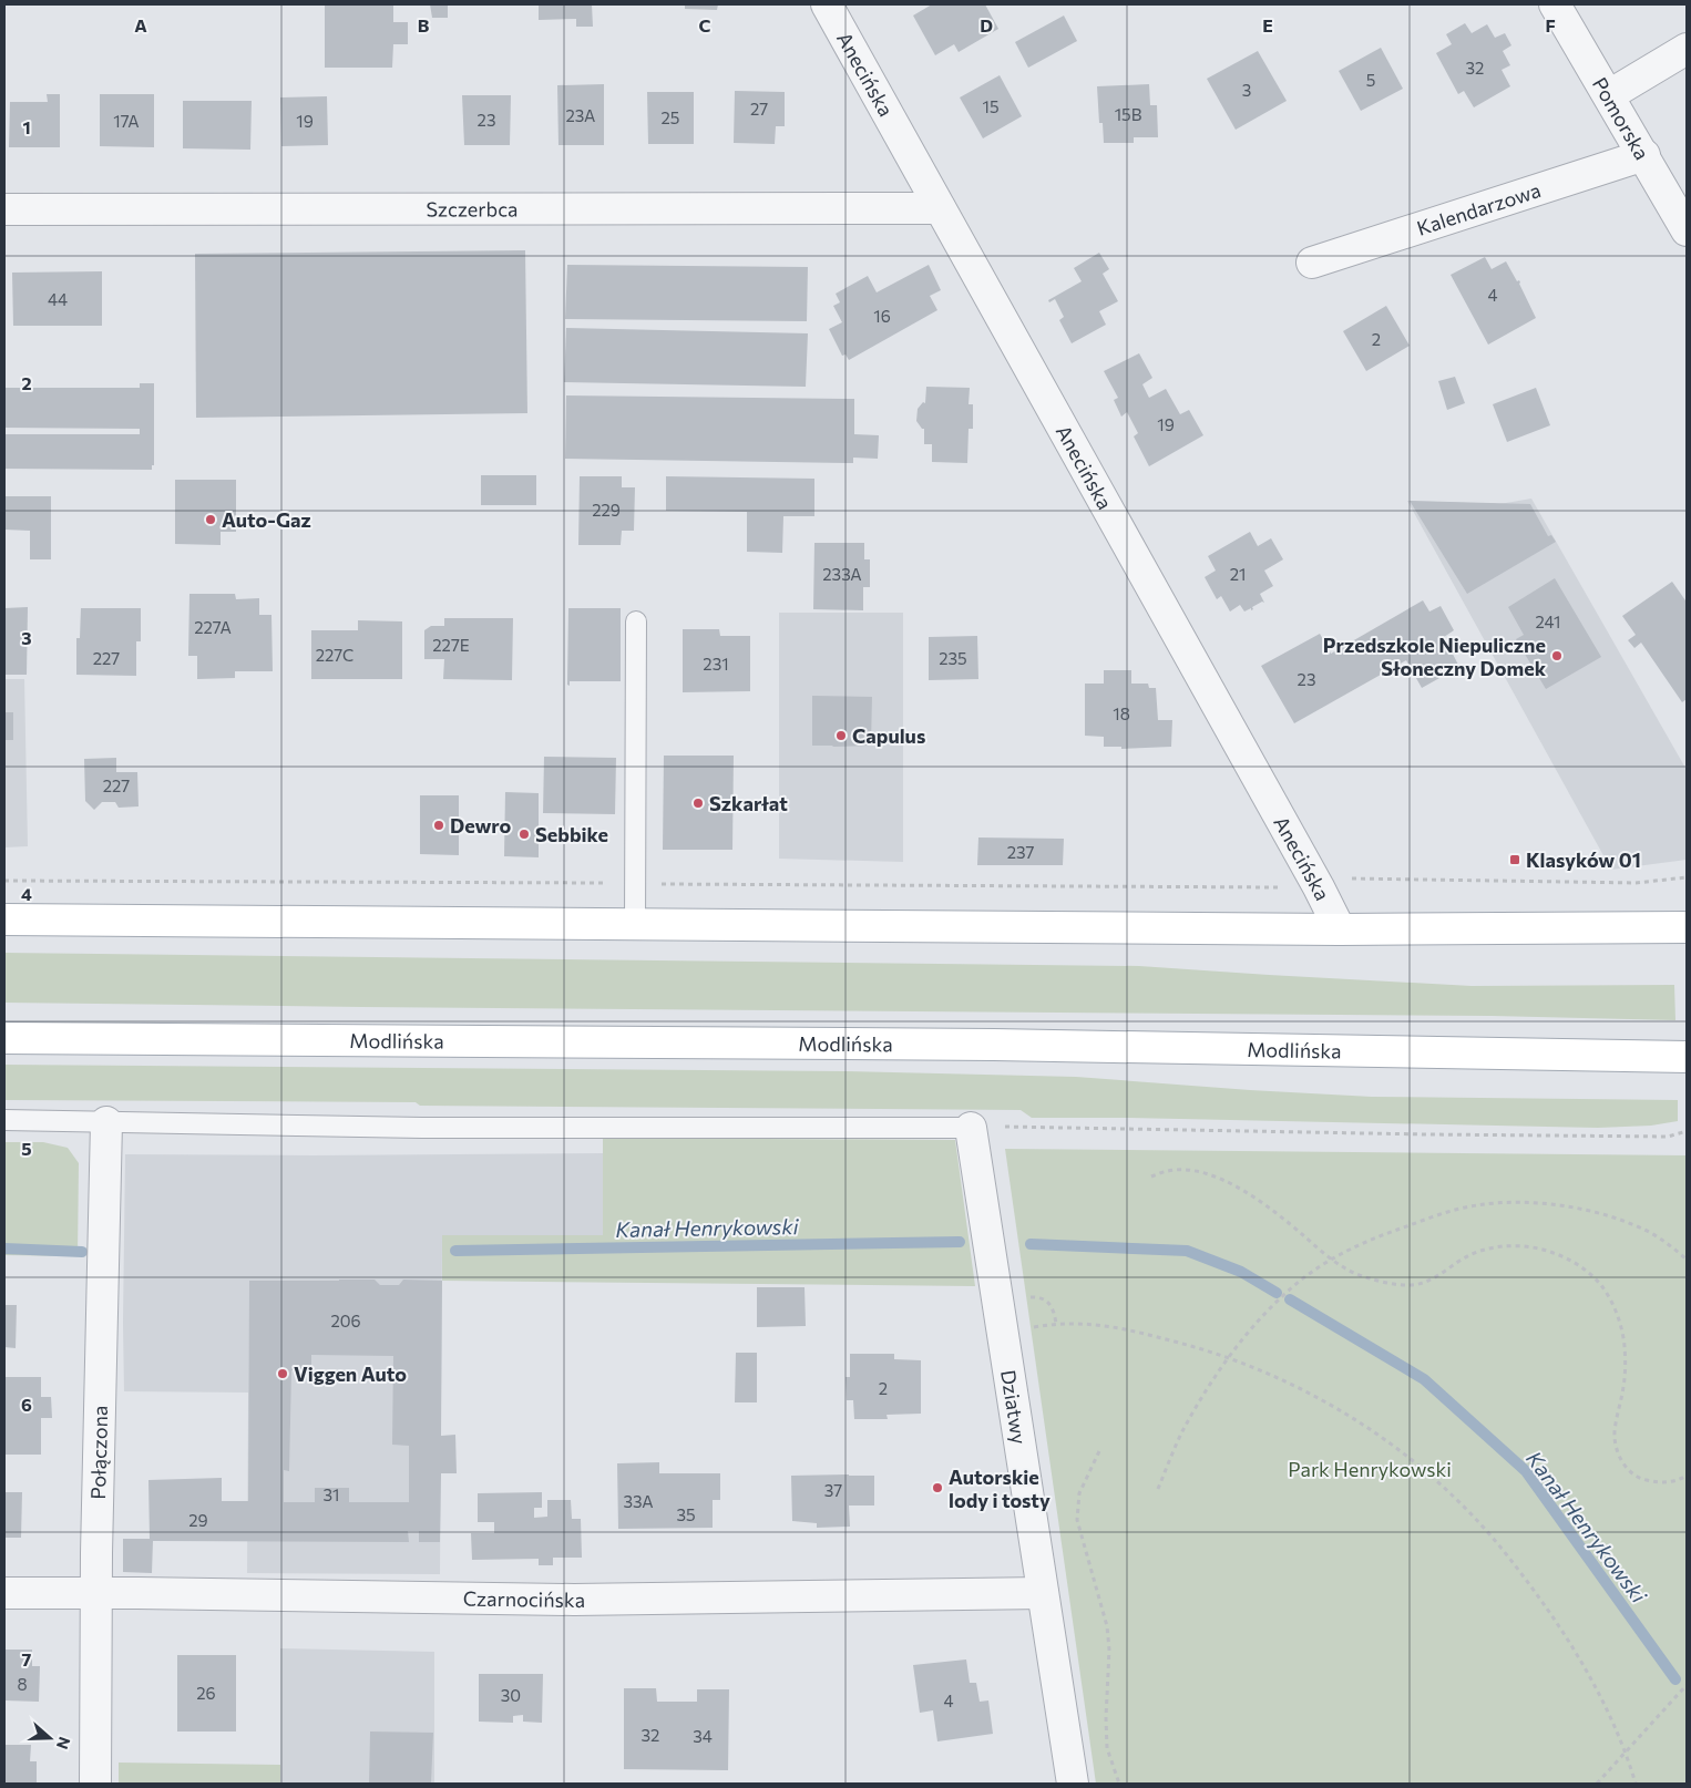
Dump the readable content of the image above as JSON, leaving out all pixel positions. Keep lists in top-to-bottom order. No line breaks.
{"streets":{"main road":["Modlińska"],"street":["Anecińska","Pomorska","Szczerbca","Kalendarzowa","Dziatwy","Połączona","Czarnocińska"]},"crossings":[["Anecińska","Szczerbca"],["Pomorska","Kalendarzowa"],["Dziatwy","Czarnocińska"],["Połączona","Czarnocińska"]],"water":["Kanał Henrykowski"],"parks":["Park Henrykowski"],"places":{"other":["Auto-Gaz","Przedszkole Niepuliczne Słoneczny Domek","Capulus","Szkarłat","Dewro","Sebbike","Viggen Auto","Autorskie lody i tosty"],"transit":["Klasyków 01"]},"house_numbers":["32","5","3","15","27","15B","23A","25","23","17A","19","4","44","16","2","19","229","233A","21","241","227A","227E","227C","227","235","231","23","18","227","237","206","2","37","31","33A","35","29","8","26","30","4","32","34"],"north":"right","grid":{"columns":["A","B","C","D","E","F"],"rows":["1","2","3","4","5","6","7"]}}
